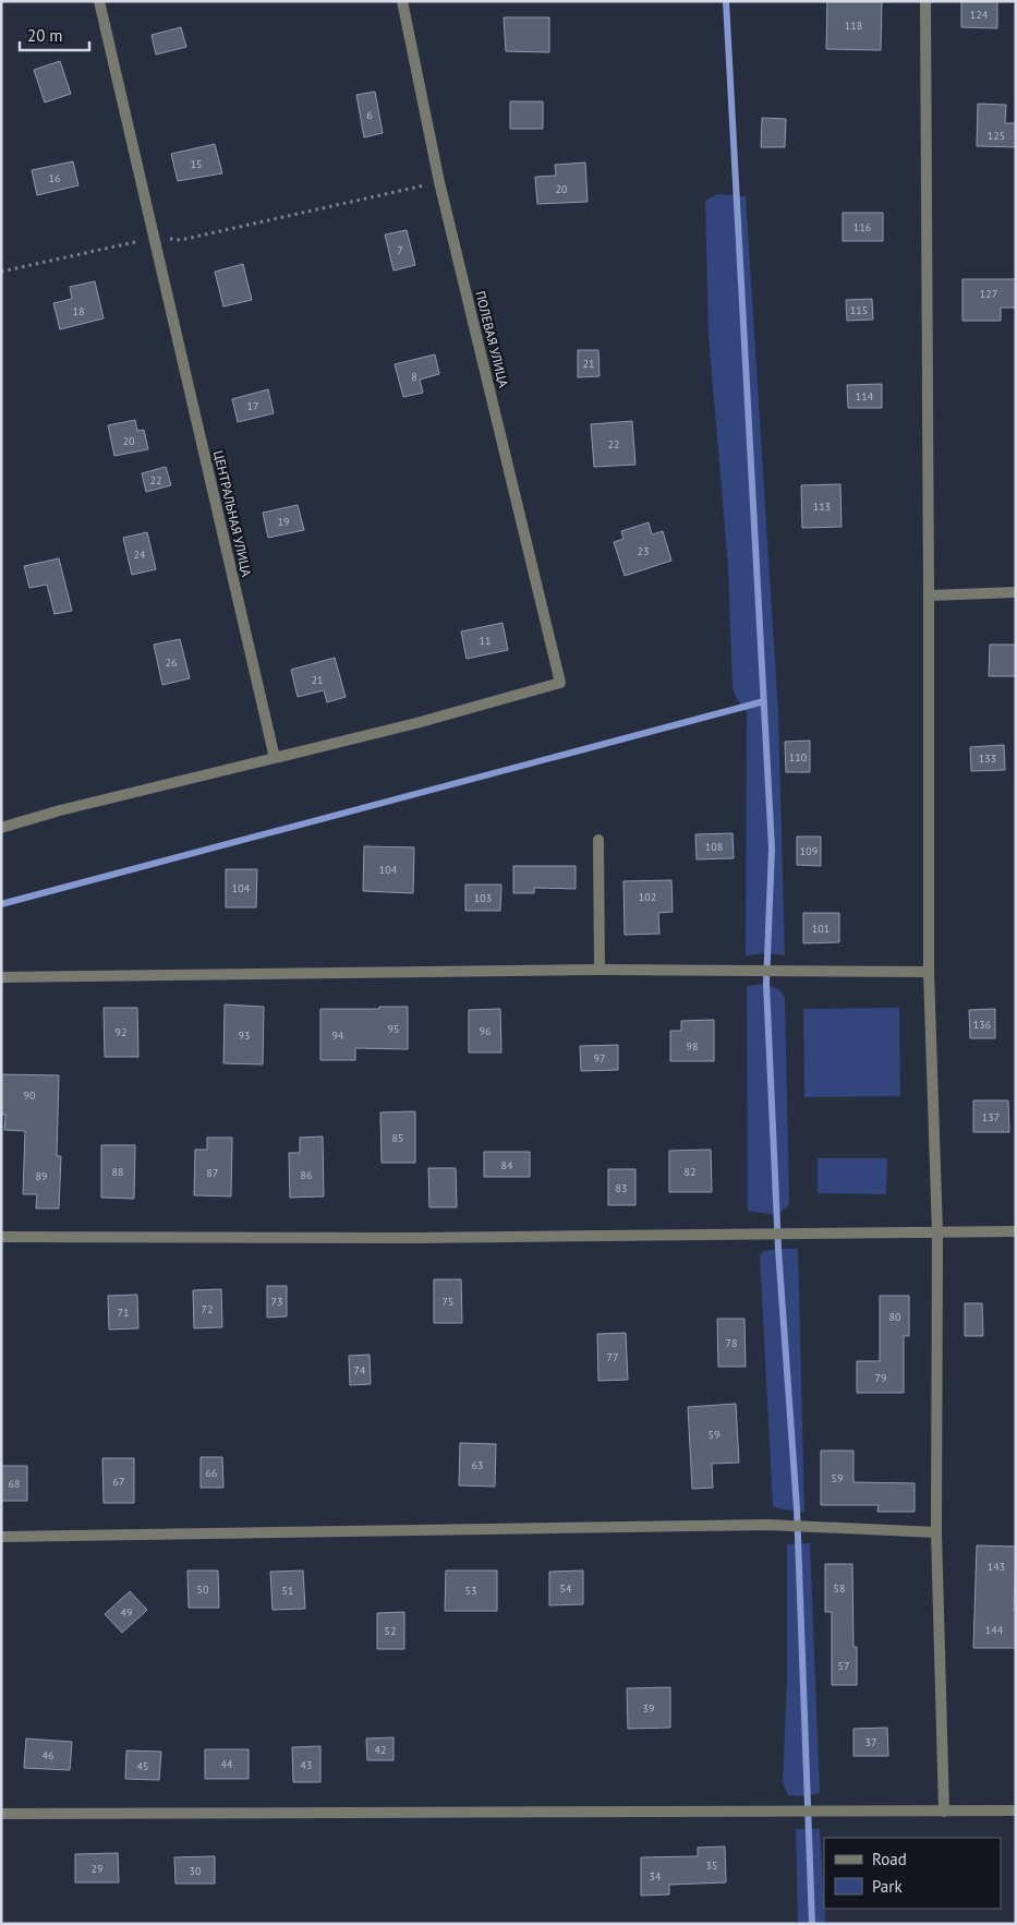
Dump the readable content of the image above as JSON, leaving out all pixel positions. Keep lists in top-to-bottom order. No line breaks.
{"streets":{"street":["ПОЛЕВАЯ УЛИЦА","ЦЕНТРАЛЬНАЯ УЛИЦА"]},"crossings":[["ПОЛЕВАЯ УЛИЦА","ЦЕНТРАЛЬНАЯ УЛИЦА"]],"house_numbers":["124","118","6","125","15","16","20","116","7","127","115","18","21","8","114","17","20","22","22","113","19","23","24","11","26","21","110","133","108","109","104","104","102","103","101","136","95","96","92","93","94","98","97","90","137","85","84","88","82","87","86","89","83","73","75","72","71","80","78","77","74","79","59","63","66","59","67","68","143","54","58","50","51","53","49","144","52","57","39","37","42","46","44","43","45","35","29","30","34"],"legend":["Road","Park"],"scale_bar":"20 m"}
